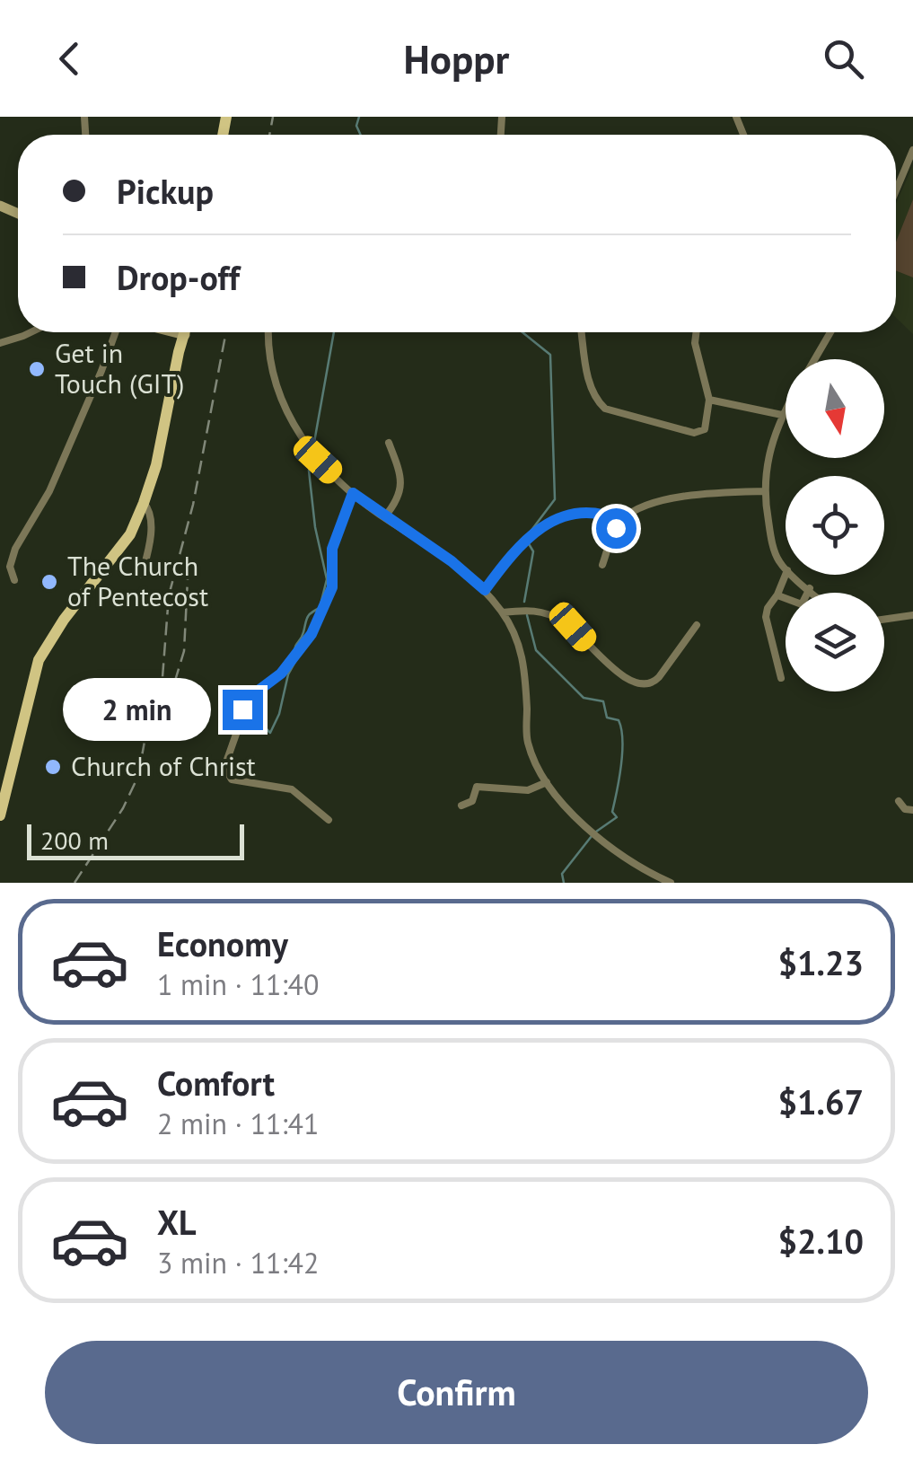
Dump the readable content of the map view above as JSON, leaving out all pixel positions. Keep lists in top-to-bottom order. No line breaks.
{"places":["Get in Touch (GIT)","The Church of Pentecost","Church of Christ"],"scale_bar":"200 m","north":"bottom","page":{"header":"Hoppr","banner":["Pickup","Drop-off"],"bubble":"2 min","scale":"200 m","list":[{"name":"Economy","note":"1 min · 11:40","value":"$1.23"},{"name":"Comfort","note":"2 min · 11:41","value":"$1.67"},{"name":"XL","note":"3 min · 11:42","value":"$2.10"}],"buttons":"Confirm"}}
